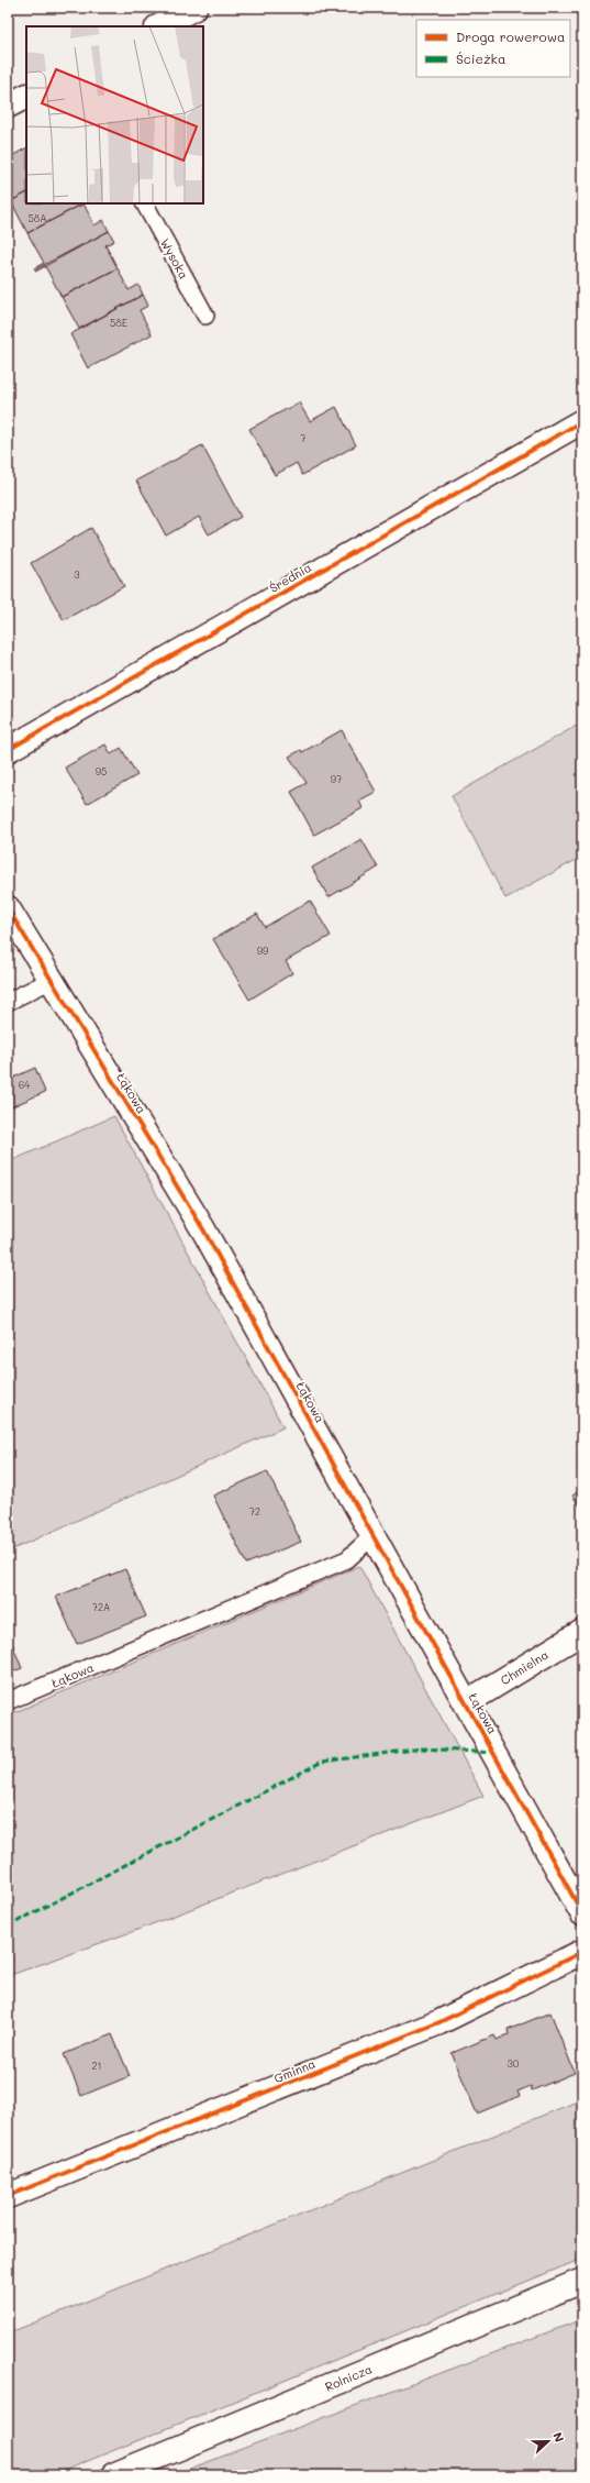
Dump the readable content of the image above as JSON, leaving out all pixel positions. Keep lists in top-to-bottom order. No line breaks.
{"streets":{"street":["Średnia","Łąkowa","Chmielna","Gminna","Rolnicza"],"lane":["Wysoka"]},"crossings":[["Łąkowa","Chmielna"]],"house_numbers":["58A","58E","7","3","95","97","99","64","72","72A","30","21"],"legend":["Droga rowerowa","Ścieżka"],"north":"right"}
